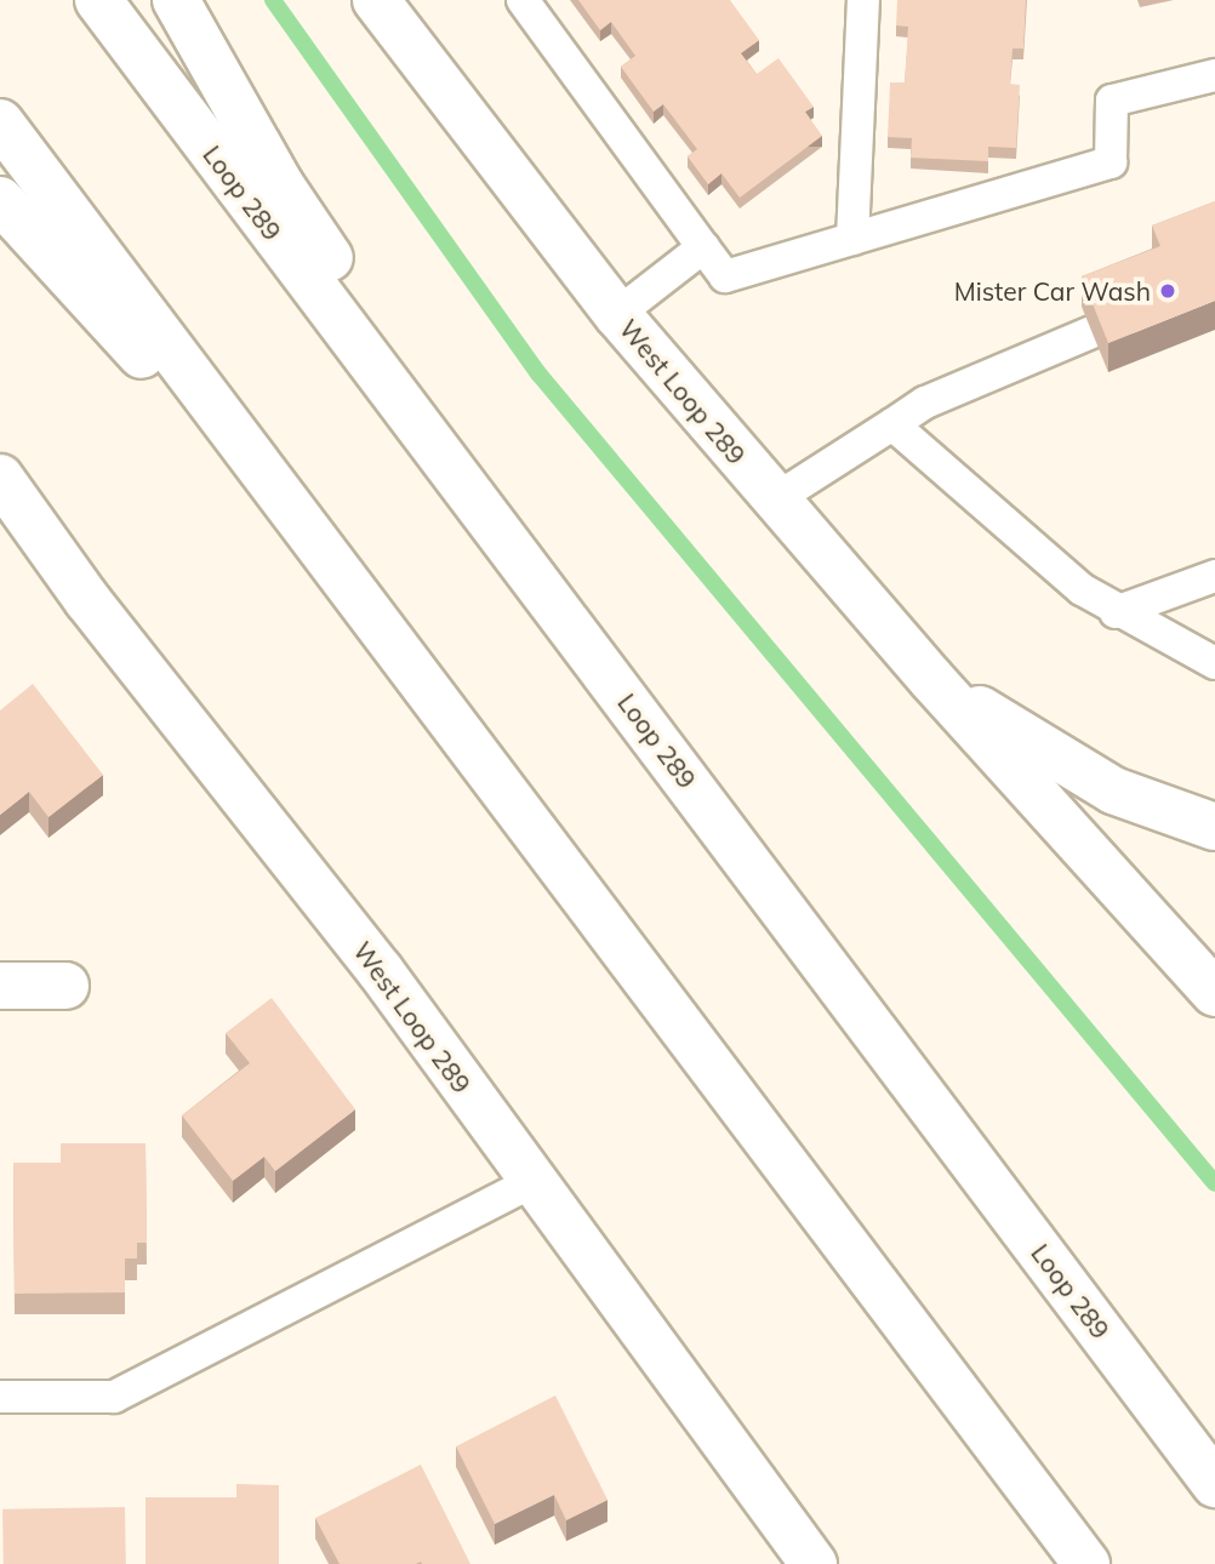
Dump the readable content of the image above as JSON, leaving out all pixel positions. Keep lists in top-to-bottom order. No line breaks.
{"streets":{"main road":["Loop 289","West Loop 289"]},"places":["Mister Car Wash"]}
